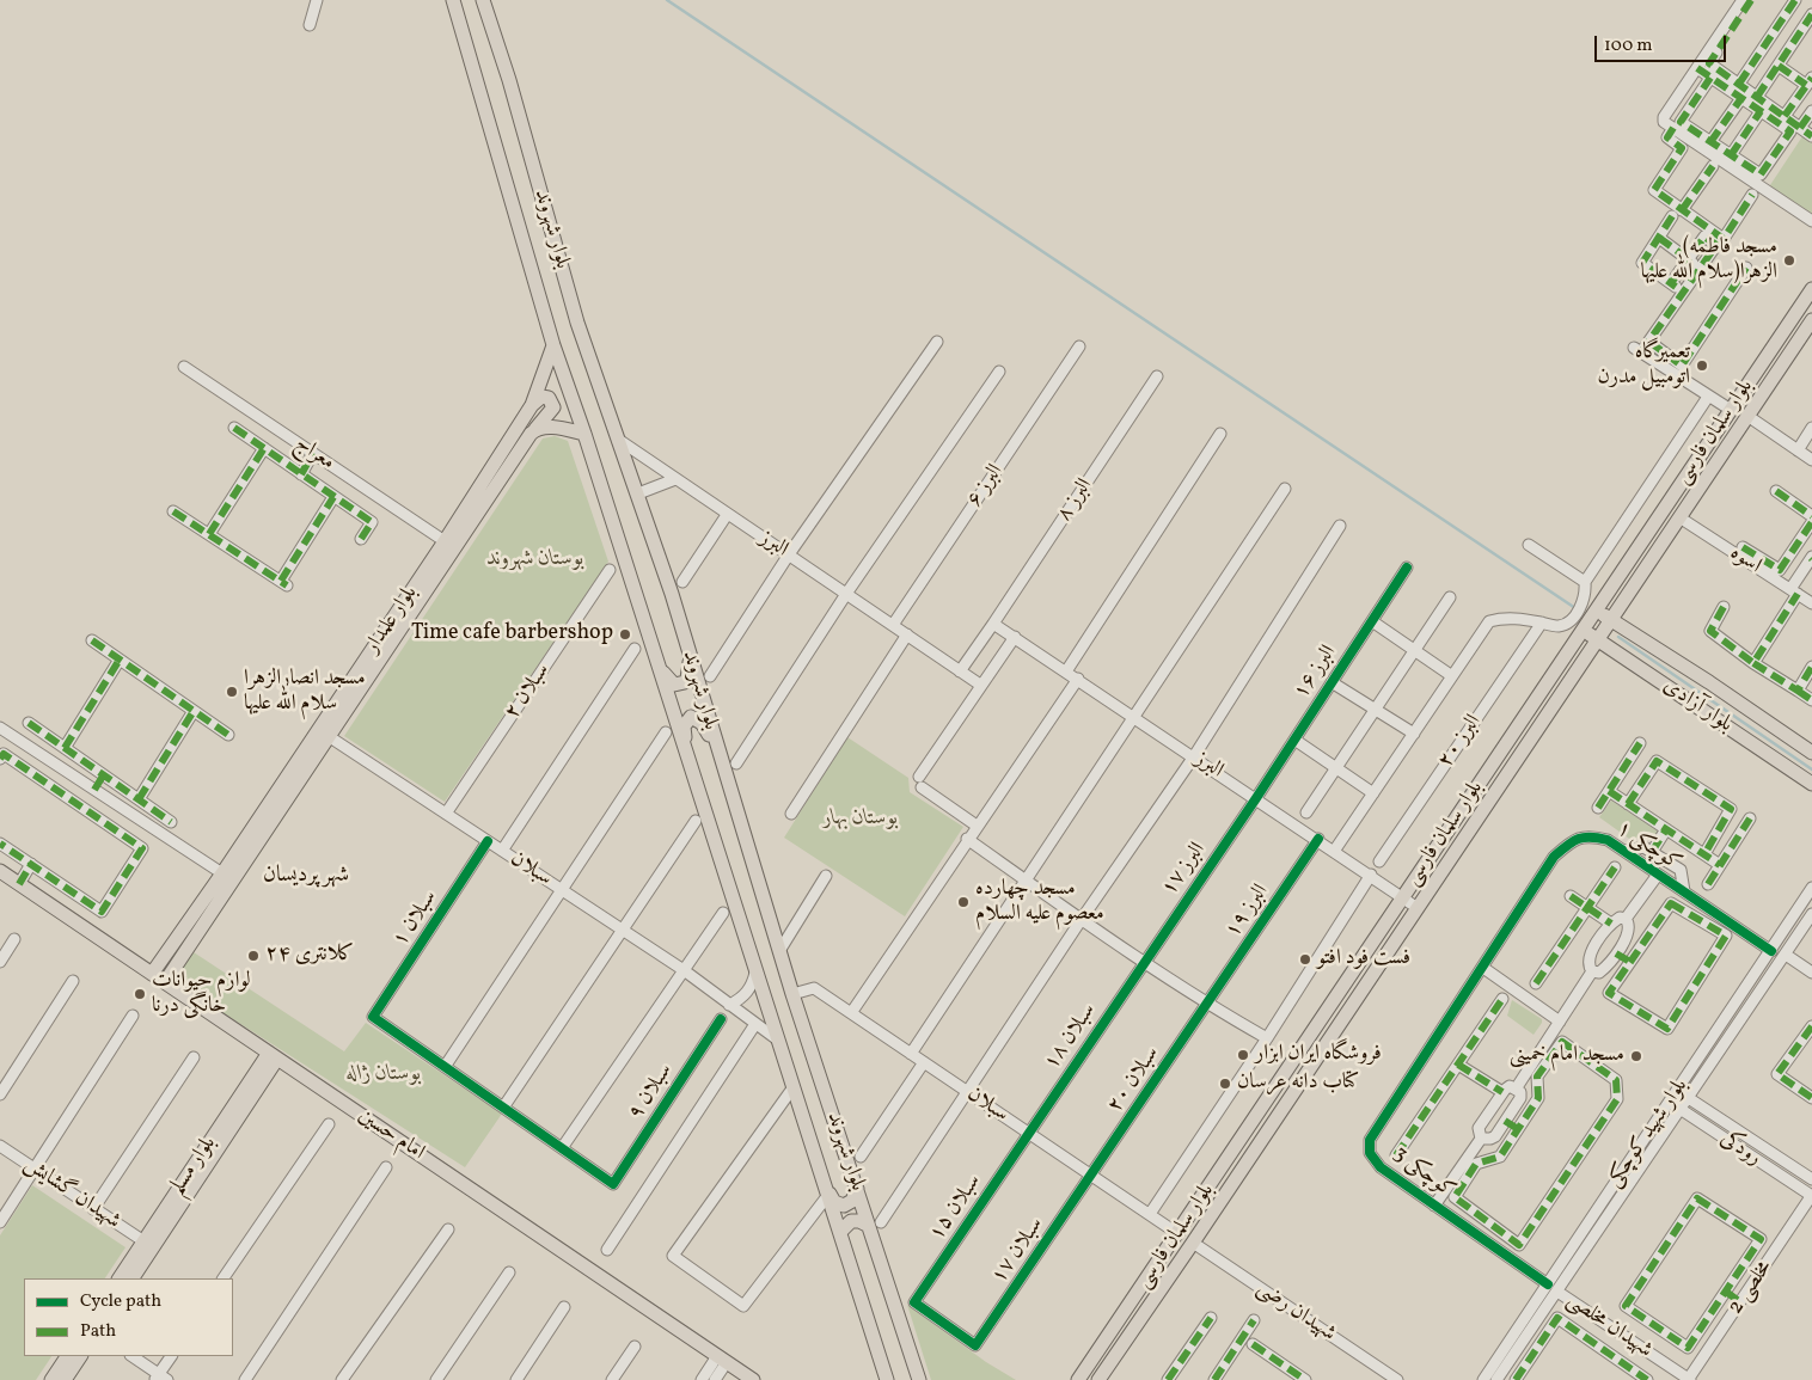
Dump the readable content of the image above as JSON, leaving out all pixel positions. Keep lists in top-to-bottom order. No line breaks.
{"streets":{"main road":["بلوار شهروند","بلوار سلمان فارسی","بلوار علمدار","بلوار آزادی","امام حسین","بلوار مسلم"],"street":["معراج","البرز ۶","البرز ۸","البرز","اسوه","البرز ۱۶","سبلان ۲","البرز ۲۰","کوچکی ۱","سبلان","البرز ۱۷","البرز ۱۹","سبلان ۱","سبلان ۱۸","سبلان ۲۰","سبلان ۹","بلوار شهید کوچکی","رودکی","کوچکی 3","شهیدان گشایش","سبلان ۱۵","سبلان ۱۷","مخلصی 2","شهیدان رضی","شهیدان مخلصی"]},"crossings":[["بلوار شهروند","البرز"],["بلوار شهروند","بلوار علمدار"],["بلوار شهروند","سبلان"],["بلوار سلمان فارسی","البرز"],["بلوار سلمان فارسی","اسوه"],["بلوار سلمان فارسی","بلوار آزادی"],["بلوار سلمان فارسی","سبلان"],["بلوار سلمان فارسی","شهیدان رضی"],["معراج","بلوار علمدار"],["البرز ۶","البرز"],["البرز ۸","البرز"],["البرز","البرز ۱۶"],["البرز","البرز ۱۷"],["البرز","البرز ۱۹"],["بلوار علمدار","سبلان"],["بلوار علمدار","امام حسین"],["البرز ۱۶","البرز ۱۷"],["سبلان ۲","سبلان"],["کوچکی ۱","بلوار شهید کوچکی"],["کوچکی ۱","کوچکی 3"],["سبلان","سبلان ۱"],["سبلان","سبلان ۱۸"],["سبلان","سبلان ۲۰"],["سبلان","سبلان ۱۵"],["سبلان","سبلان ۱۷"],["البرز ۱۷","سبلان ۱۸"],["البرز ۱۹","سبلان ۲۰"],["سبلان ۱۸","سبلان ۱۵"],["سبلان ۲۰","سبلان ۱۷"],["بلوار شهید کوچکی","رودکی"],["بلوار شهید کوچکی","کوچکی 3"],["بلوار شهید کوچکی","شهیدان مخلصی"],["امام حسین","بلوار مسلم"],["رودکی","مخلصی 2"],["بلوار مسلم","شهیدان گشایش"],["سبلان ۱۵","سبلان ۱۷"],["مخلصی 2","شهیدان مخلصی"]],"districts":["شهر پردیسان"],"parks":["بوستان شهروند","بوستان بهار","بوستان ژاله"],"places":["(مسجد فاطمه الزهرا(سلام الله علیها","تعمیرگاه اتومبیل مدرن","Time cafe barbershop","مسجد انصارالزهرا سلام الله علیها","مسجد چهارده معصوم علیه السلام","کلانتری ۲۴","فست فود افتو","لوازم حیوانات خانگی درنا","فروشگاه ایران ابزار","مسجد امام خمینی","کتاب دانه عرسان"],"legend":["Cycle path","Path"],"scale_bar":"100 m"}
